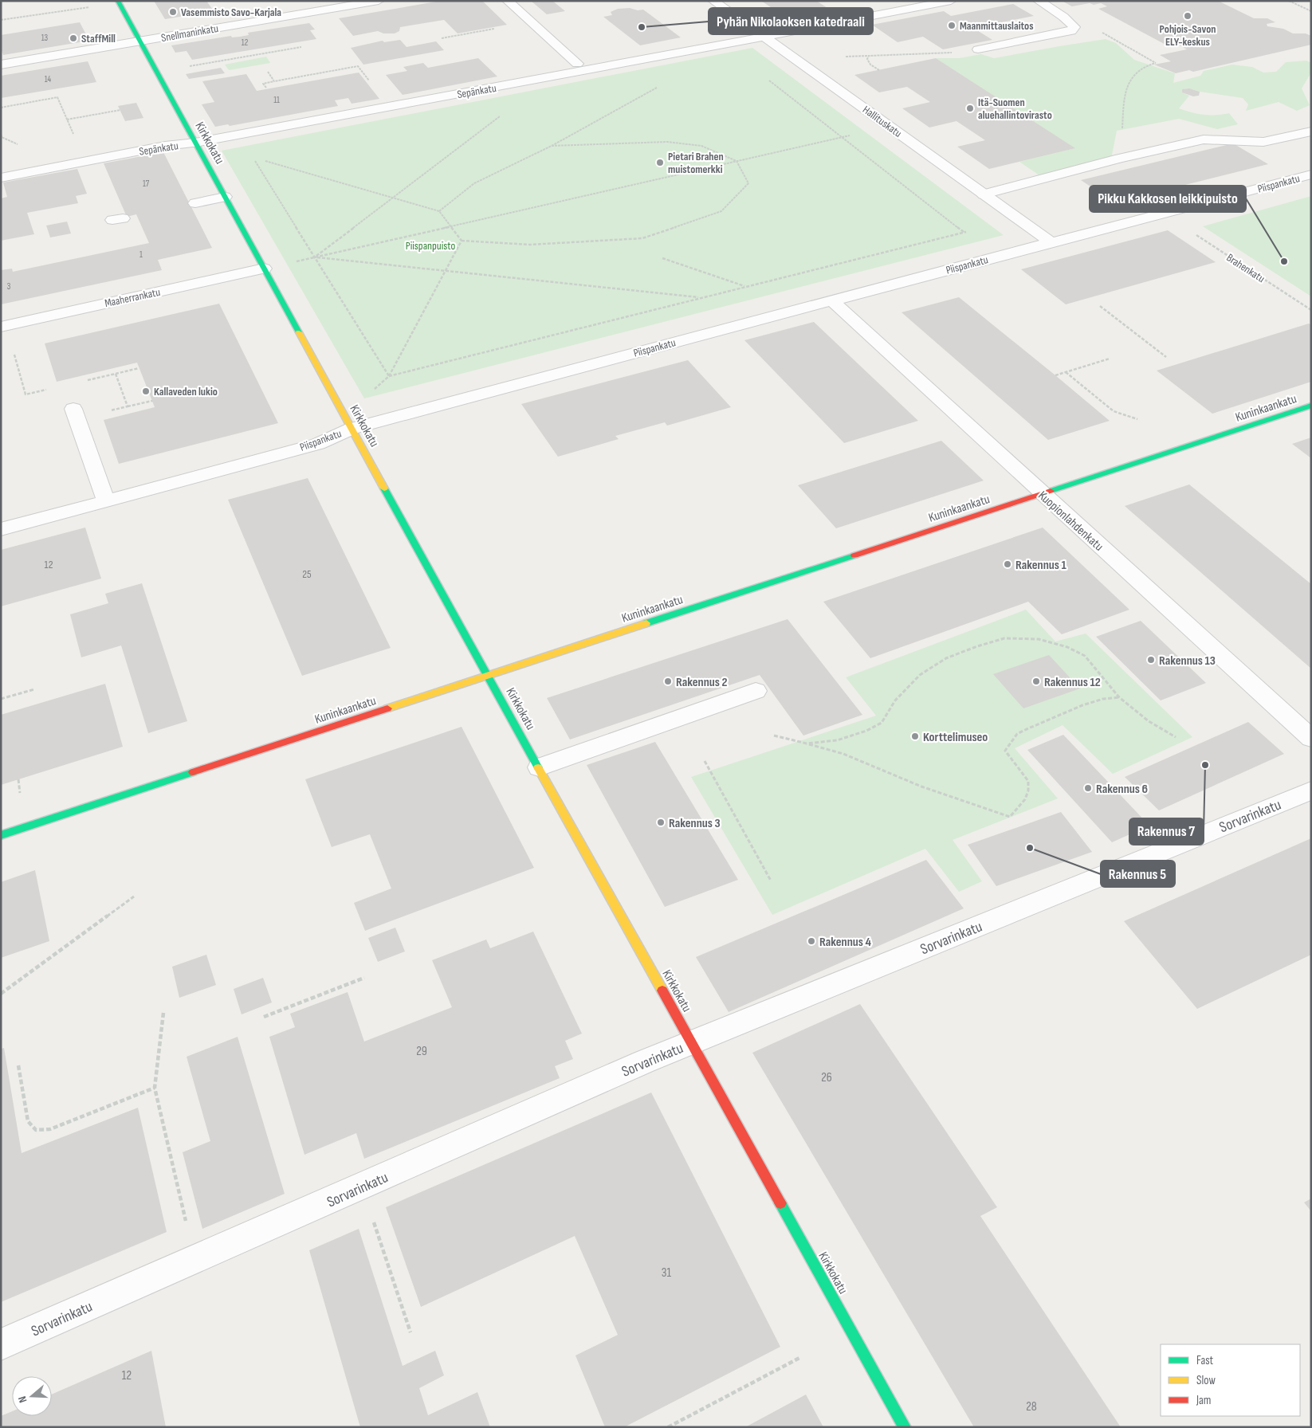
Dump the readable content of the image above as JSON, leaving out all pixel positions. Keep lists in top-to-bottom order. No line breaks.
{"streets":{"street":["Snellmaninkatu","Sepänkatu","Hallituskatu","Kirkkokatu","Piispankatu","Maaherrankatu","Kuninkaankatu","Kuopionlahdenkatu","Sorvarinkatu"],"path":["Brahenkatu"]},"crossings":[["Snellmaninkatu","Kirkkokatu"],["Sepänkatu","Hallituskatu"],["Sepänkatu","Kirkkokatu"],["Hallituskatu","Piispankatu"],["Kirkkokatu","Piispankatu"],["Kirkkokatu","Maaherrankatu"],["Kirkkokatu","Kuninkaankatu"],["Kirkkokatu","Sorvarinkatu"],["Piispankatu","Kuopionlahdenkatu"],["Kuninkaankatu","Kuopionlahdenkatu"]],"parks":["Piispanpuisto"],"places":["Vasemmisto Savo-Karjala","Pohjois-Savon ELY-keskus","Maanmittauslaitos","Pyhän Nikolaoksen katedraali","StaffMill","Itä-Suomen aluehallintovirasto","Pietari Brahen muistomerkki","Pikku Kakkosen leikkipuisto","Kallaveden lukio","Rakennus 1","Rakennus 13","Rakennus 2","Rakennus 12","Korttelimuseo","Rakennus 7","Rakennus 6","Rakennus 3","Rakennus 5","Rakennus 4"],"house_numbers":["13","12","14","11","17","1","3","12","25","29","26","31","12","28"],"legend":["Fast","Slow","Jam"],"north":"left"}
